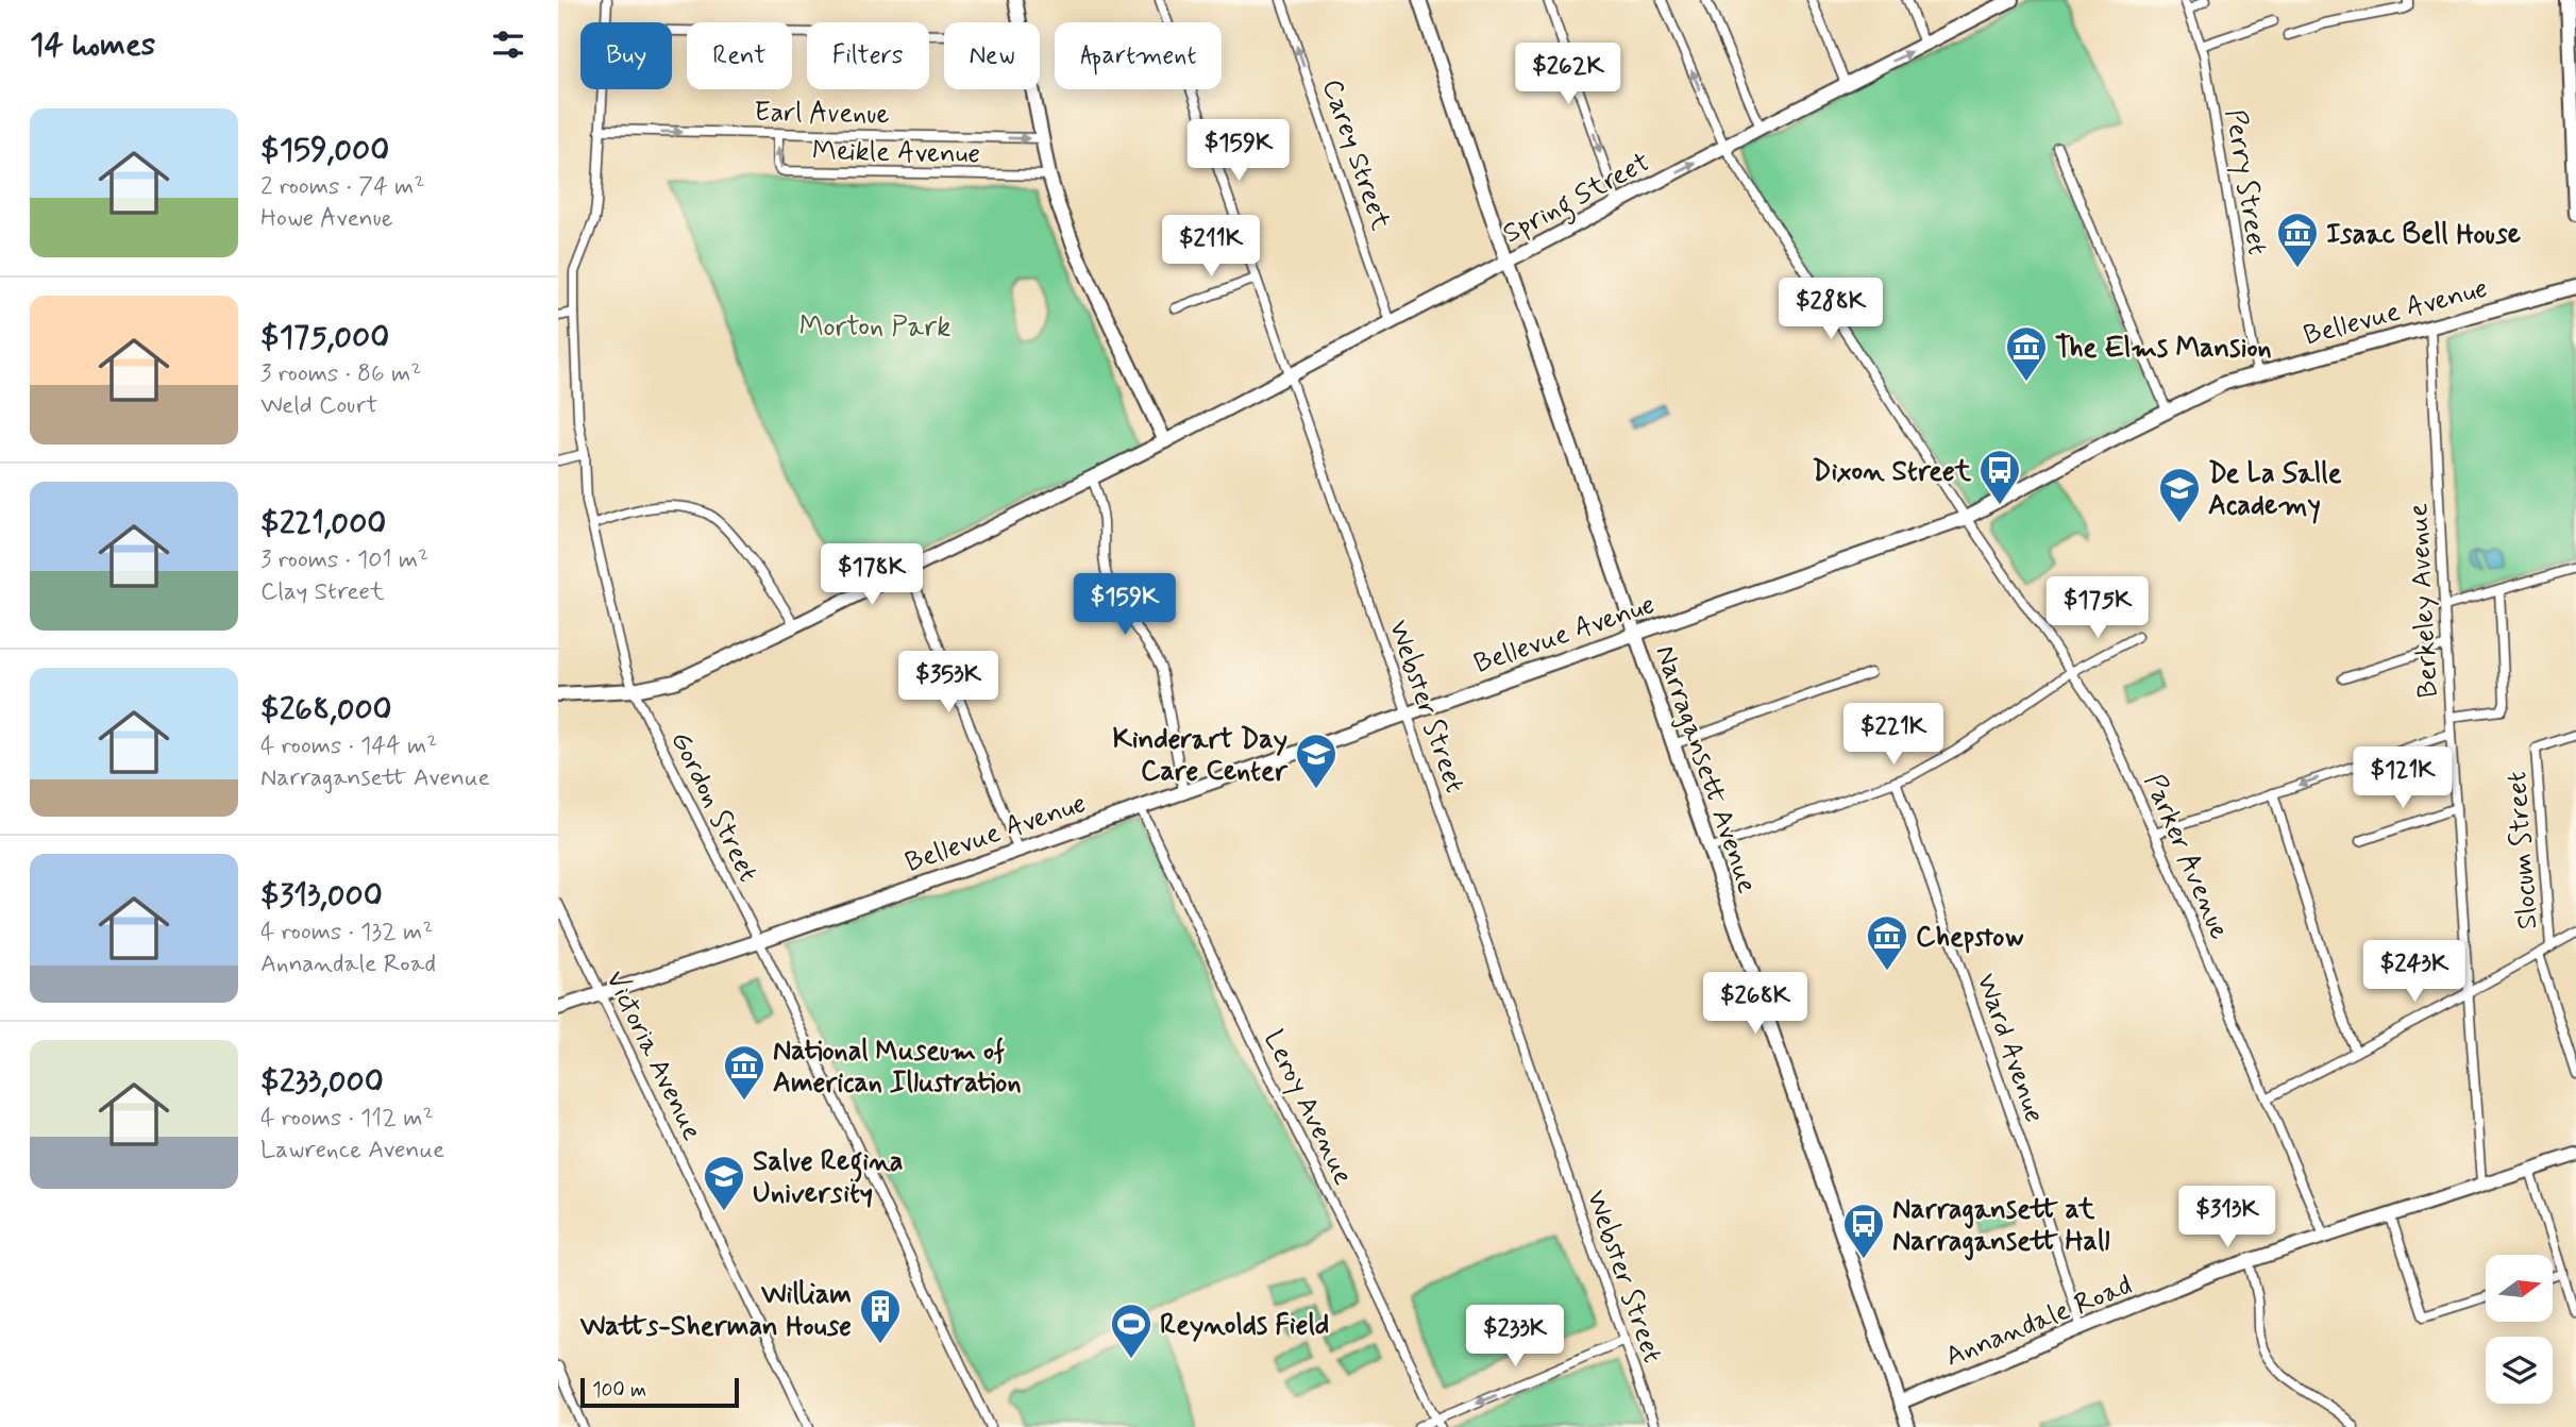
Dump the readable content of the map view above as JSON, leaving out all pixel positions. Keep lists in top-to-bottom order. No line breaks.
{"streets":{"main road":["Spring Street","Bellevue Avenue","Narragansett Avenue","Annandale Road"],"street":["Earl Avenue","Meikle Avenue","Carey Street","Perry Street","Berkeley Avenue","Webster Street","Gordon Street","Slocum Street","Parker Avenue","Ward Avenue","Victoria Avenue","Leroy Avenue"]},"crossings":[["Earl Avenue","Meikle Avenue"],["Earl Avenue","Gordon Street"],["Carey Street","Spring Street"],["Perry Street","Bellevue Avenue"],["Spring Street","Webster Street"],["Spring Street","Narragansett Avenue"],["Spring Street","Gordon Street"],["Bellevue Avenue","Berkeley Avenue"],["Bellevue Avenue","Webster Street"],["Bellevue Avenue","Narragansett Avenue"],["Bellevue Avenue","Gordon Street"],["Bellevue Avenue","Parker Avenue"],["Bellevue Avenue","Victoria Avenue"],["Bellevue Avenue","Leroy Avenue"],["Berkeley Avenue","Annandale Road"],["Narragansett Avenue","Annandale Road"],["Parker Avenue","Annandale Road"],["Ward Avenue","Annandale Road"]],"one_way":["Earl Avenue","Meikle Avenue","Carey Street"],"parks":["Morton Park"],"places":{"museum":["Isaac Bell House","The Elms Mansion","Chepstow","National Museum of American Illustration"],"bus stop":["Dixon Street","Narragansett at Narragansett Hall"],"school or university":["De La Salle Academy","Kinderart Day Care Center","Salve Regina University"],"building":["William Watts-Sherman House"],"sports":["Reynolds Field"]},"scale_bar":"100 m","north":"right","page":{"heading":"14 homes","chip":["Buy","Rent","Filters","New","Apartment"],"price":["$262K","$159K","$211K","$288K","$178K","$159K","$175K","$353K","$221K","$121K","$243K","$268K","$313K","$233K"],"list":[{"name":"$159,000","note":"2 rooms · 74 m² · Howe Avenue"},{"name":"$175,000","note":"3 rooms · 86 m² · Weld Court"},{"name":"$221,000","note":"3 rooms · 101 m² · Clay Street"},{"name":"$268,000","note":"4 rooms · 144 m² · Narragansett Avenue"},{"name":"$313,000","note":"4 rooms · 132 m² · Annandale Road"},{"name":"$233,000","note":"4 rooms · 112 m² · Lawrence Avenue"}],"scale":"100 m"}}
